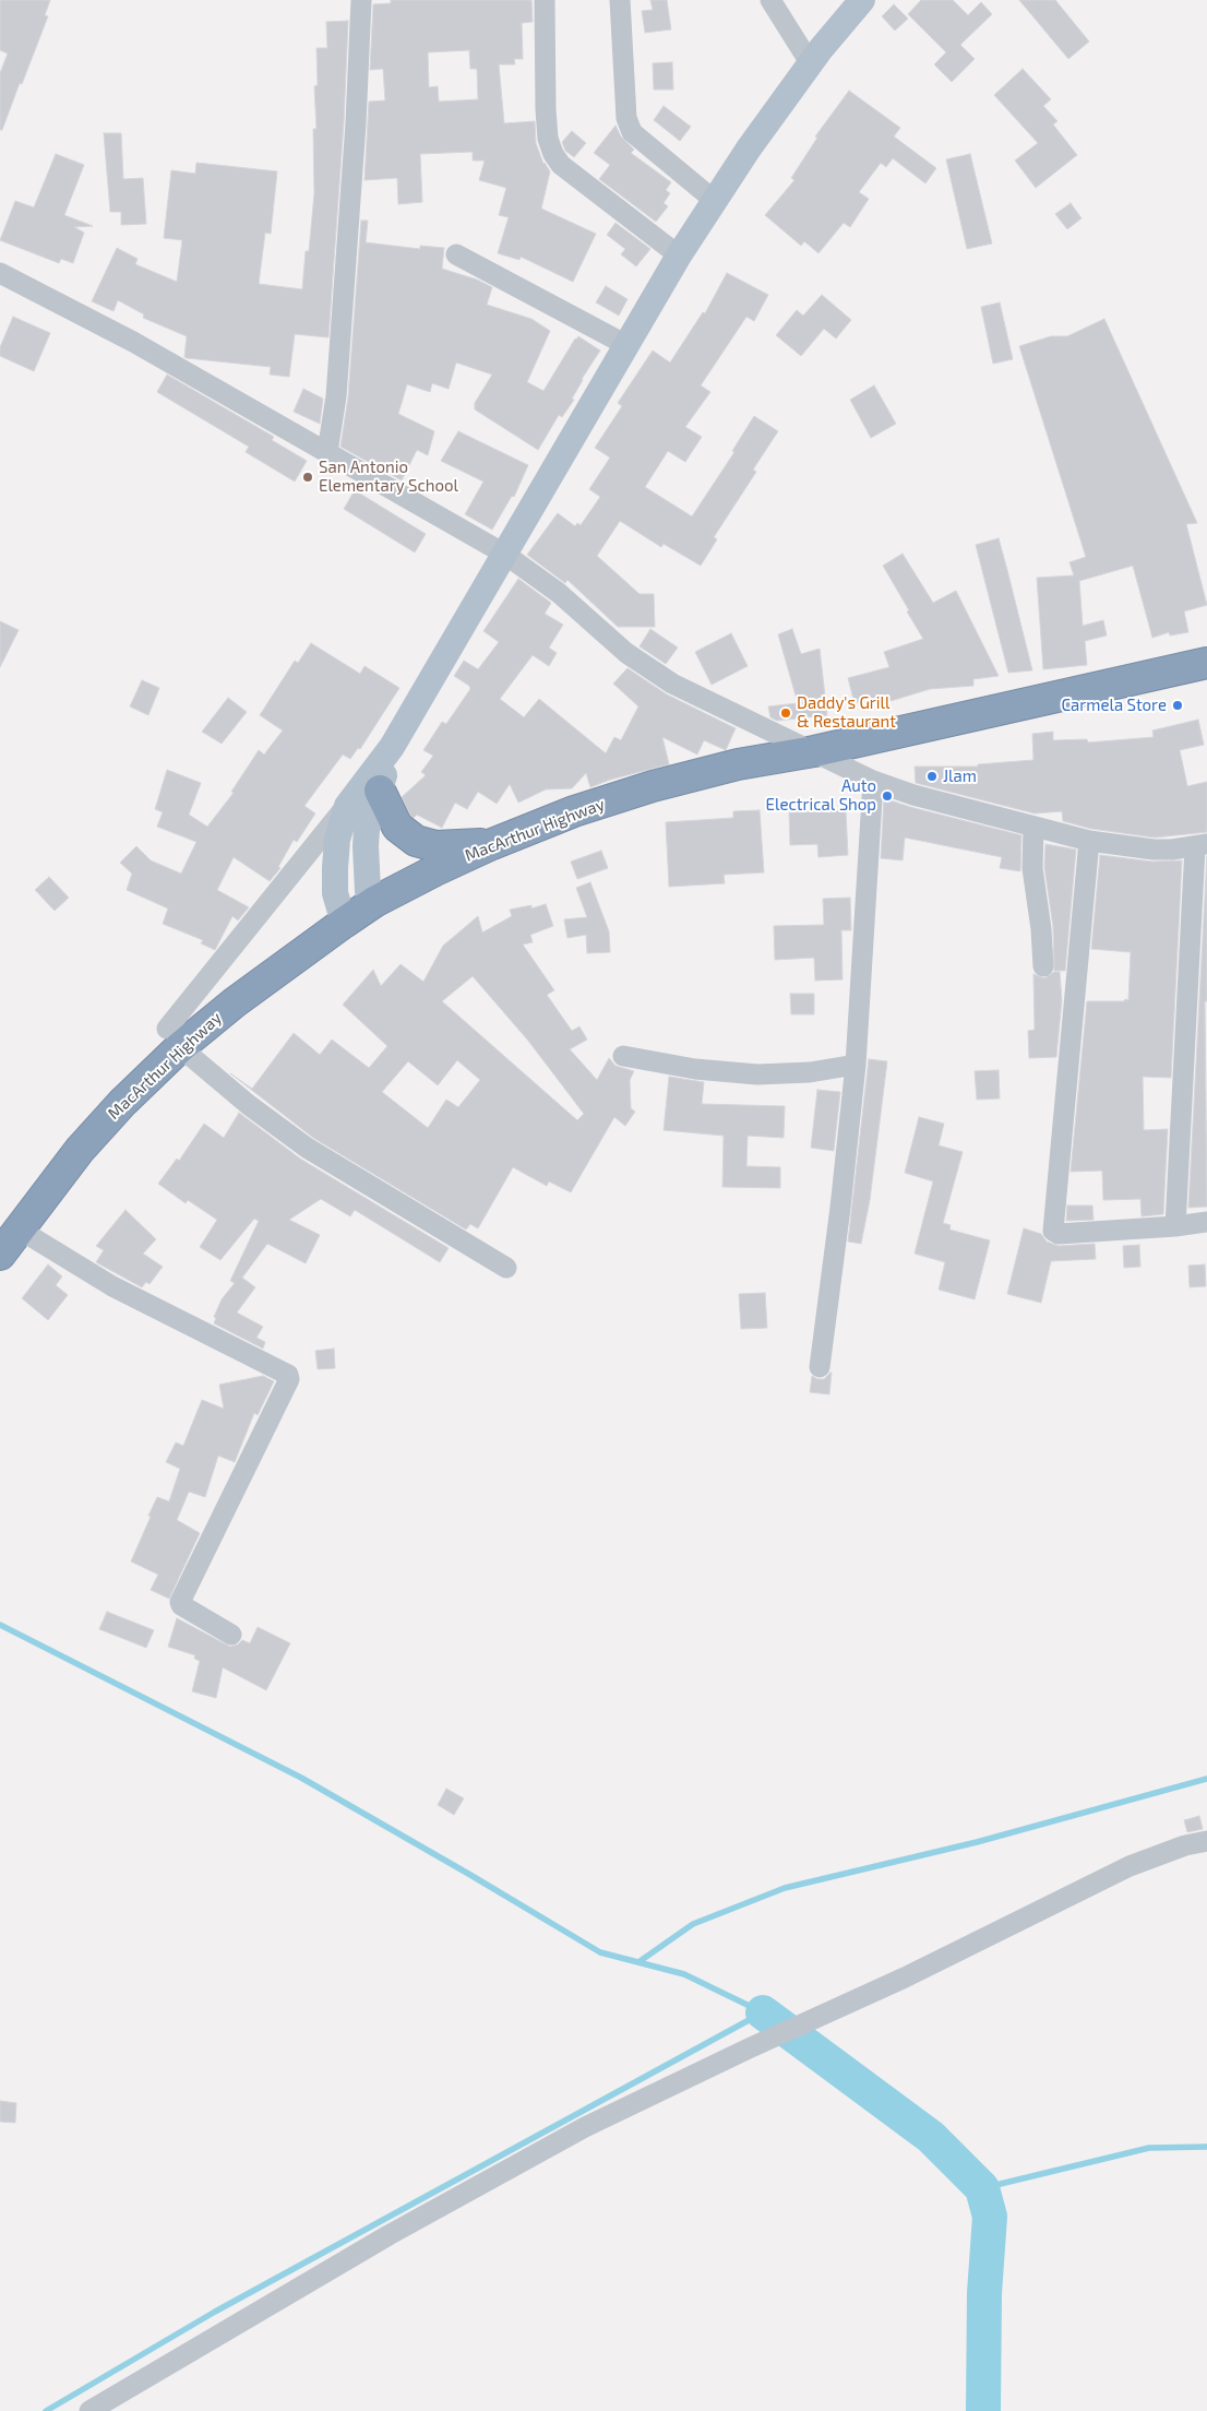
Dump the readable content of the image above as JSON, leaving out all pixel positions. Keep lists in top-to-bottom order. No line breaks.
{"streets":{"highway":["MacArthur Highway"]},"places":["San Antonio Elementary School","Carmela Store","Daddy's Grill & Restaurant","Jlam","Auto Electrical Shop"]}
